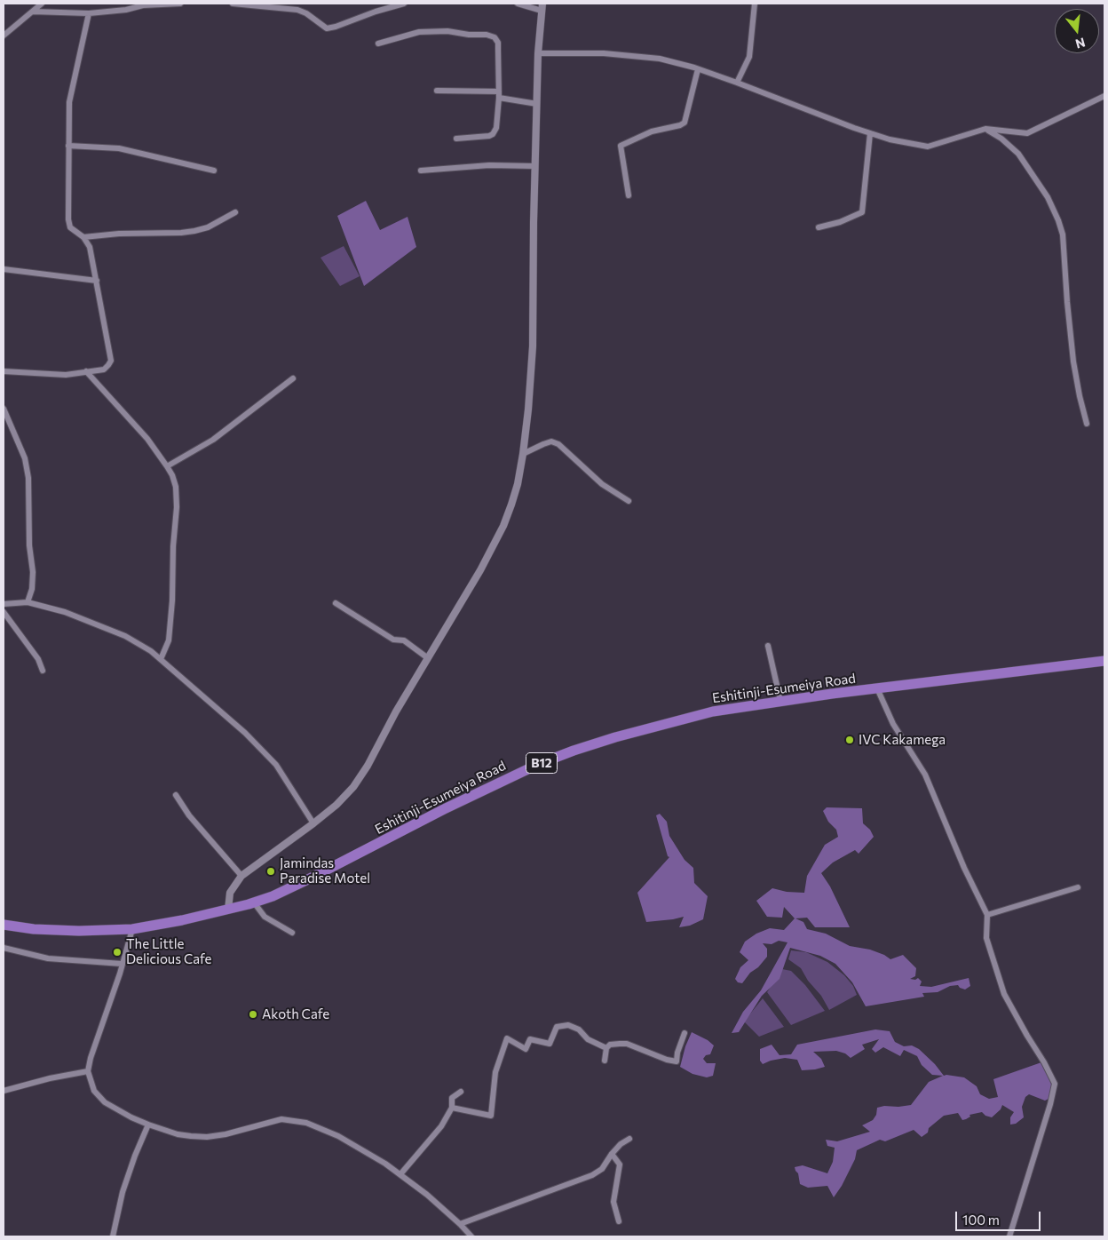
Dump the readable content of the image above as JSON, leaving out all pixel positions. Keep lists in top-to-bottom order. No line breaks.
{"streets":{"highway":["Eshitinji-Esumeiya Road","B12"]},"places":["IVC Kakamega","Jamindas Paradise Motel","The Little Delicious Cafe","Akoth Cafe"],"scale_bar":"100 m","north":"bottom"}
